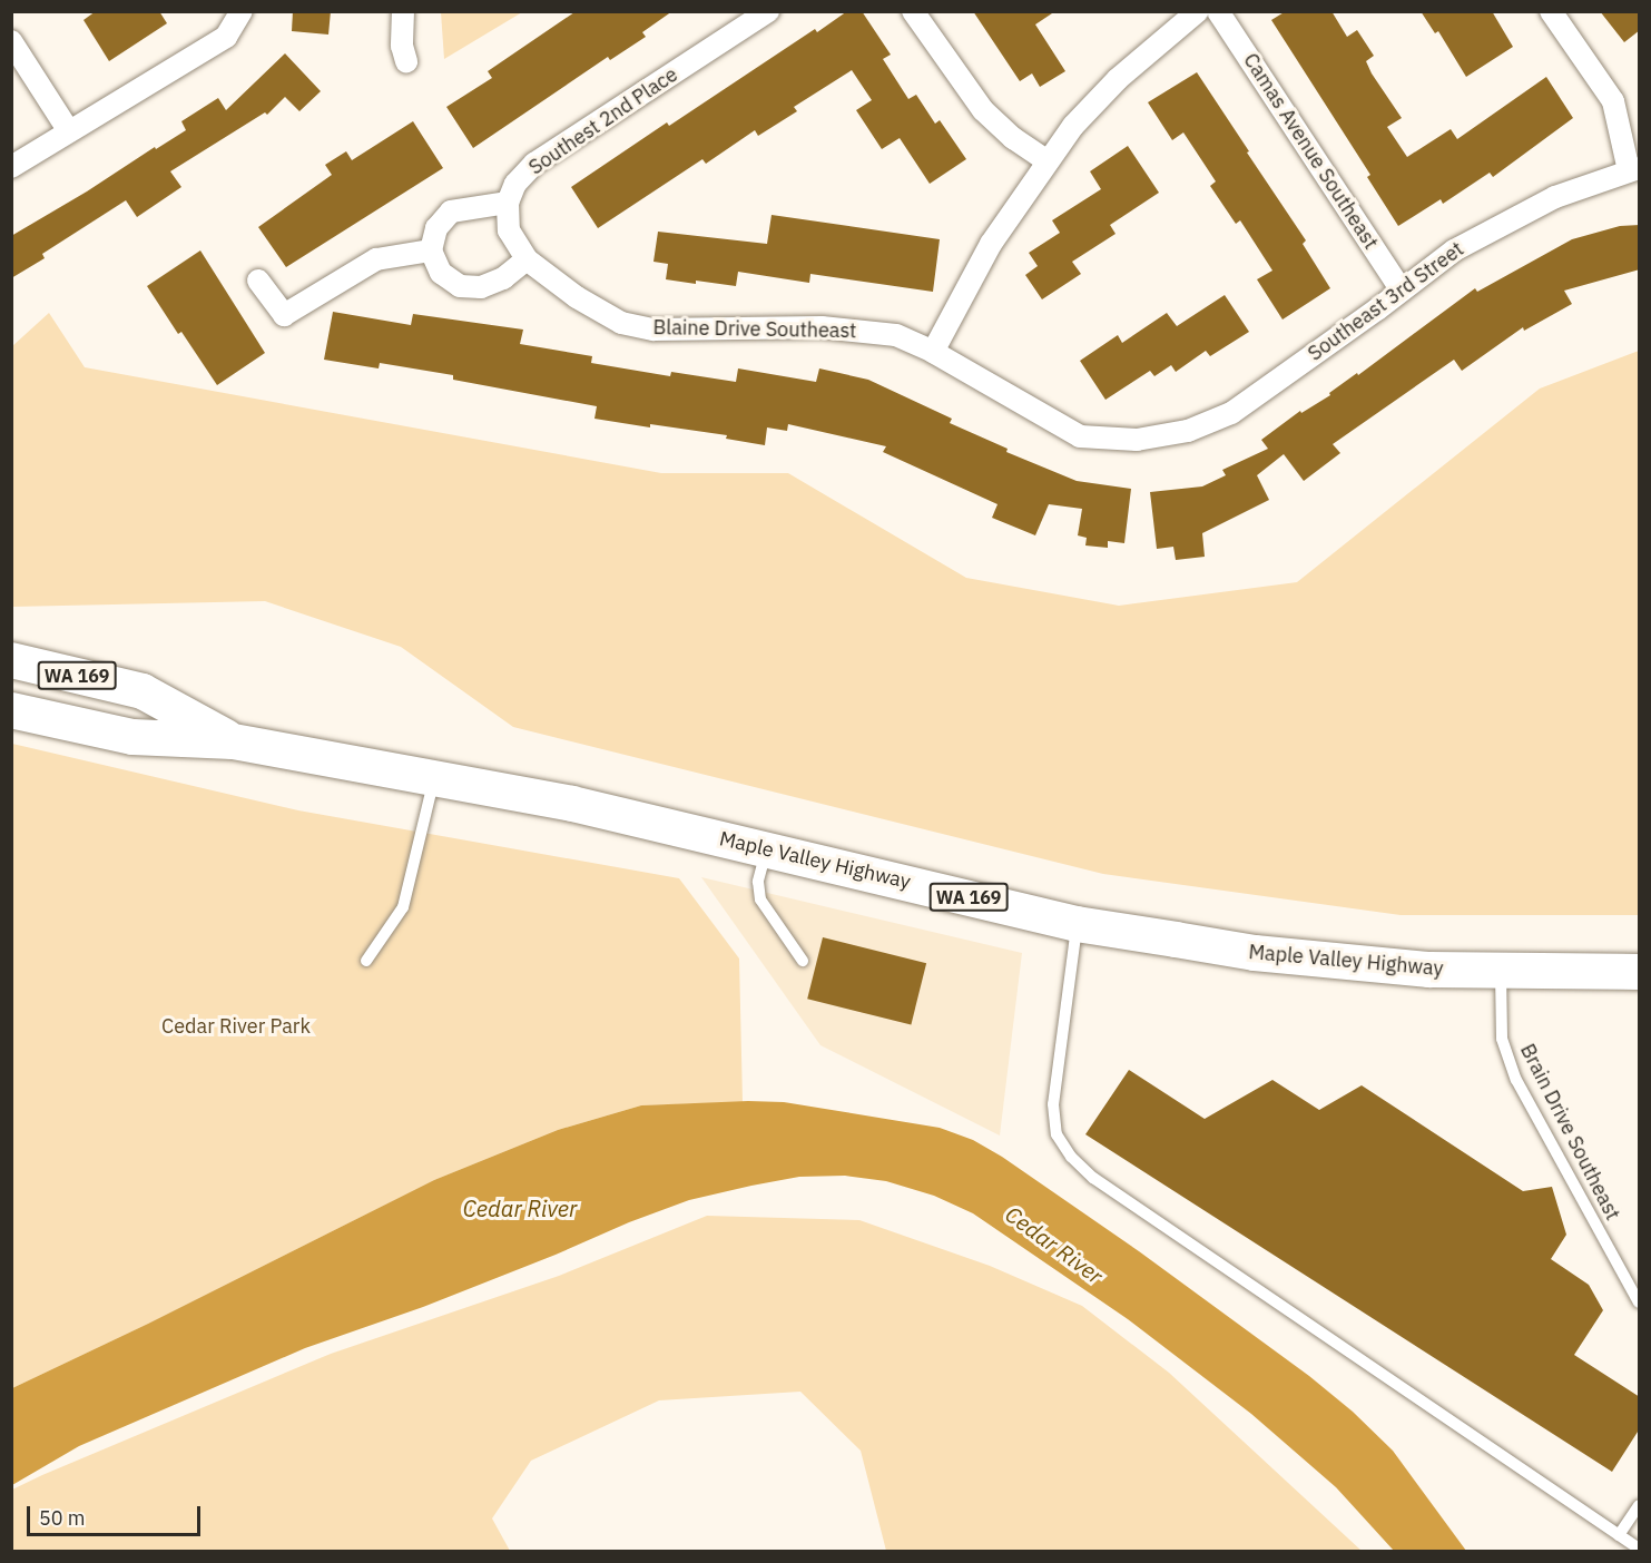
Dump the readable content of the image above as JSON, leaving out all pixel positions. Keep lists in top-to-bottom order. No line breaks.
{"streets":{"main road":["WA 169","Maple Valley Highway"],"street":["Southest 2nd Place","Camas Avenue Southeast","Southeast 3rd Street","Blaine Drive Southeast"],"lane":["Brain Drive Southeast"]},"crossings":[["Southest 2nd Place","Blaine Drive Southeast"],["Camas Avenue Southeast","Southeast 3rd Street"],["Southeast 3rd Street","Blaine Drive Southeast"],["Maple Valley Highway","Brain Drive Southeast"]],"water":["Cedar River"],"parks":["Cedar River Park"],"scale_bar":"50 m"}
